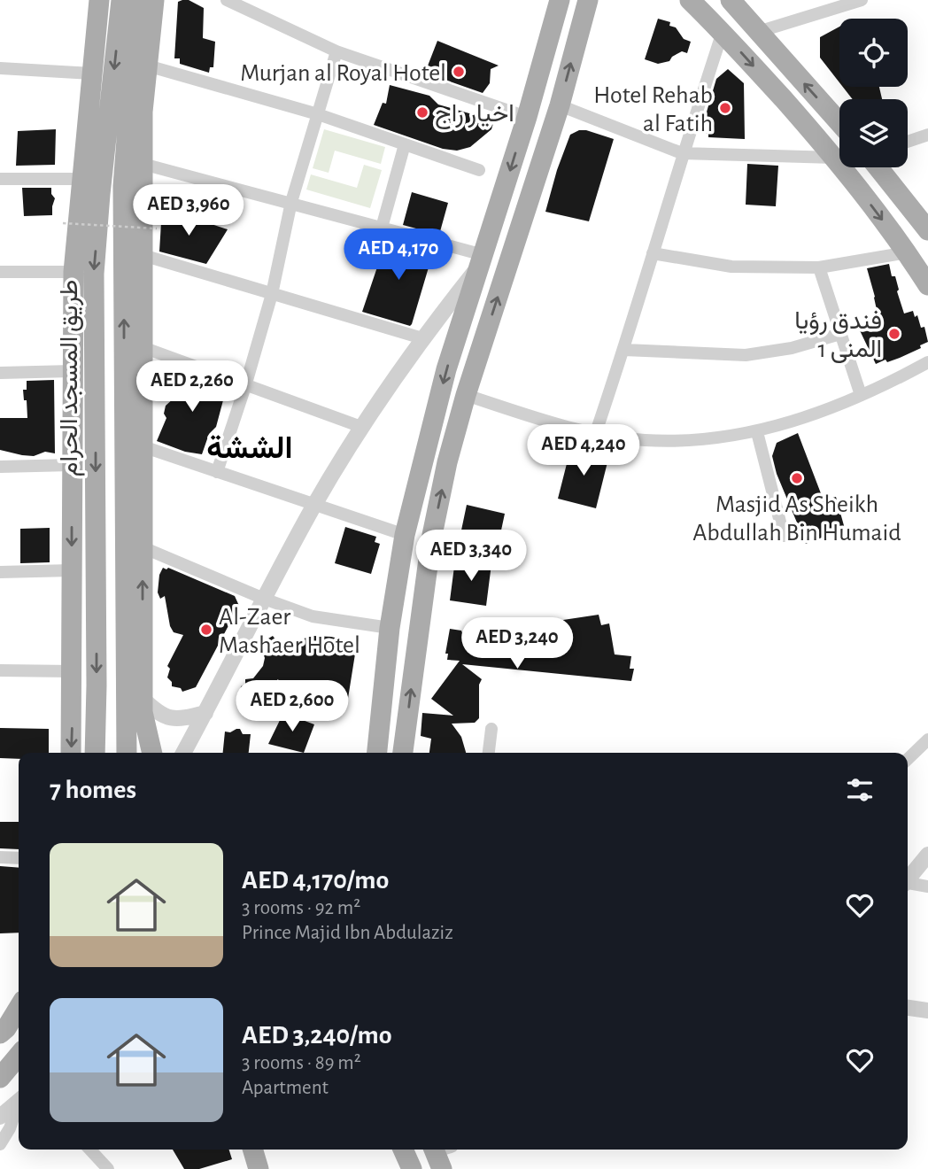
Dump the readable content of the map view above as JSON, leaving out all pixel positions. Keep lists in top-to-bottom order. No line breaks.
{"streets":{"main road":["طريق المسجد الحرام"]},"districts":["الششة"],"places":["Murjan al Royal Hotel","Hotel Rehab al Fatih","اخيار راج","فندق رؤيا المنى 1","Masjid As Sheikh Abdullah Bin Humaid","Al-Zaer Mashaer Hotel"],"page":{"price":["AED 3,960","AED 4,170","AED 2,260","AED 4,240","AED 3,340","AED 3,240","AED 2,600"],"heading":"7 homes","list":[{"name":"AED 4,170/mo","note":"3 rooms · 92 m² · Prince Majid Ibn Abdulaziz"},{"name":"AED 3,240/mo","note":"3 rooms · 89 m² · Apartment"}]}}
